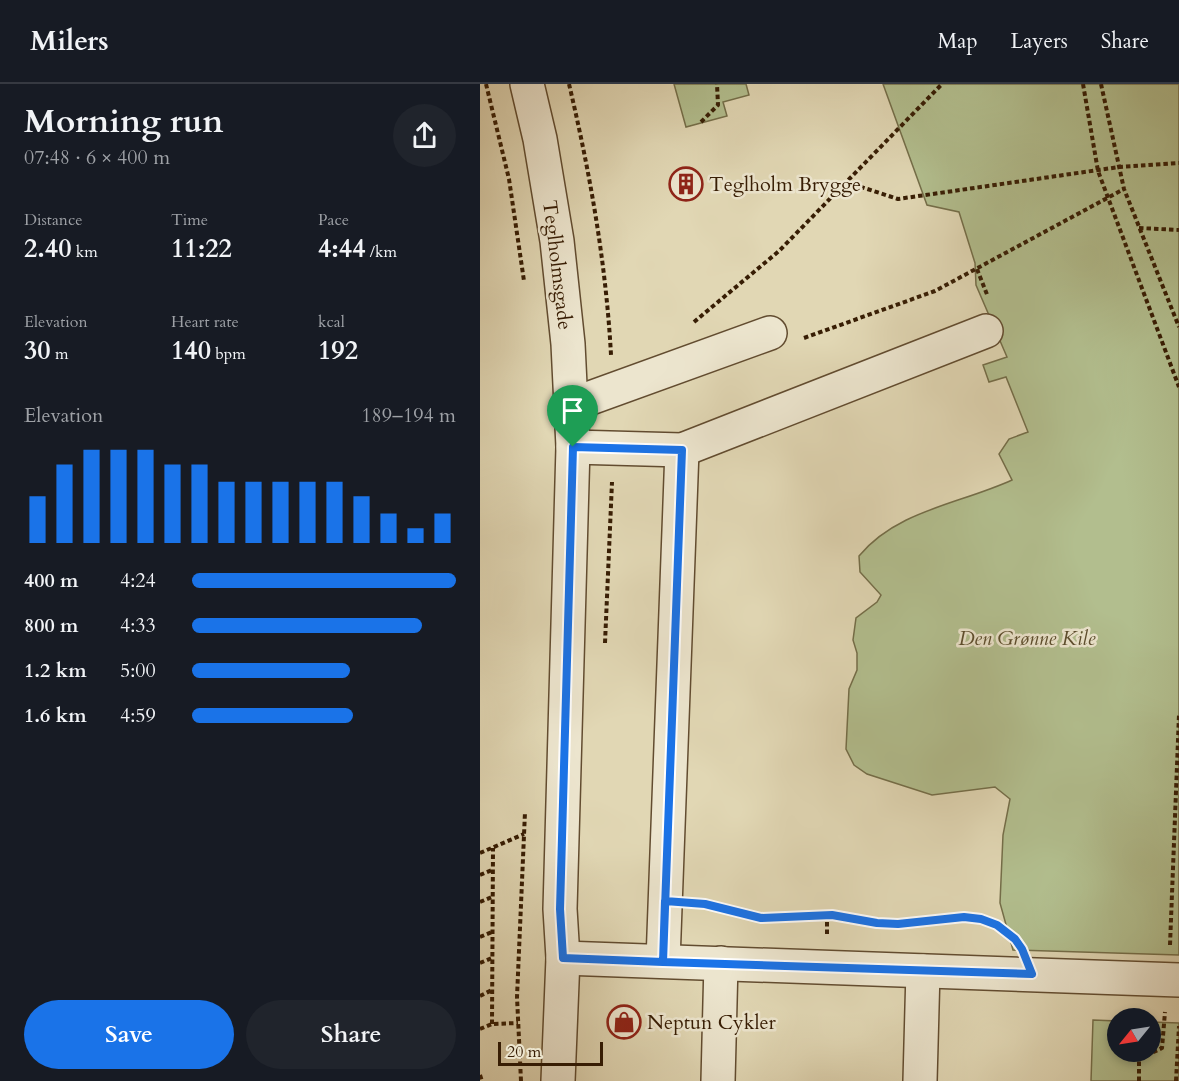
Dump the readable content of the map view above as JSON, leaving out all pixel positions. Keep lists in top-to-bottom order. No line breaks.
{"streets":{"street":["Teglholmsgade"]},"parks":["Den Grønne Kile"],"places":{"building":["Teglholm Brygge"],"shop":["Neptun Cykler"]},"scale_bar":"20 m","north":"bottom left","page":{"header":"Milers","nav":["Map","Layers","Share"],"heading":["Morning run","07:48 · 6 × 400 m"],"stats":[["Distance","2.40 km"],["Time","11:22"],["Pace","4:44 /km"],["Elevation","30 m"],["Heart rate","140 bpm"],["kcal","192"]],"chart":["Elevation","189–194 m"],"list":[{"name":"400 m","note":"4:24"},{"name":"800 m","note":"4:33"},{"name":"1.2 km","note":"5:00"},{"name":"1.6 km","note":"4:59"}],"buttons":["Save","Share"],"scale":"20 m"}}
